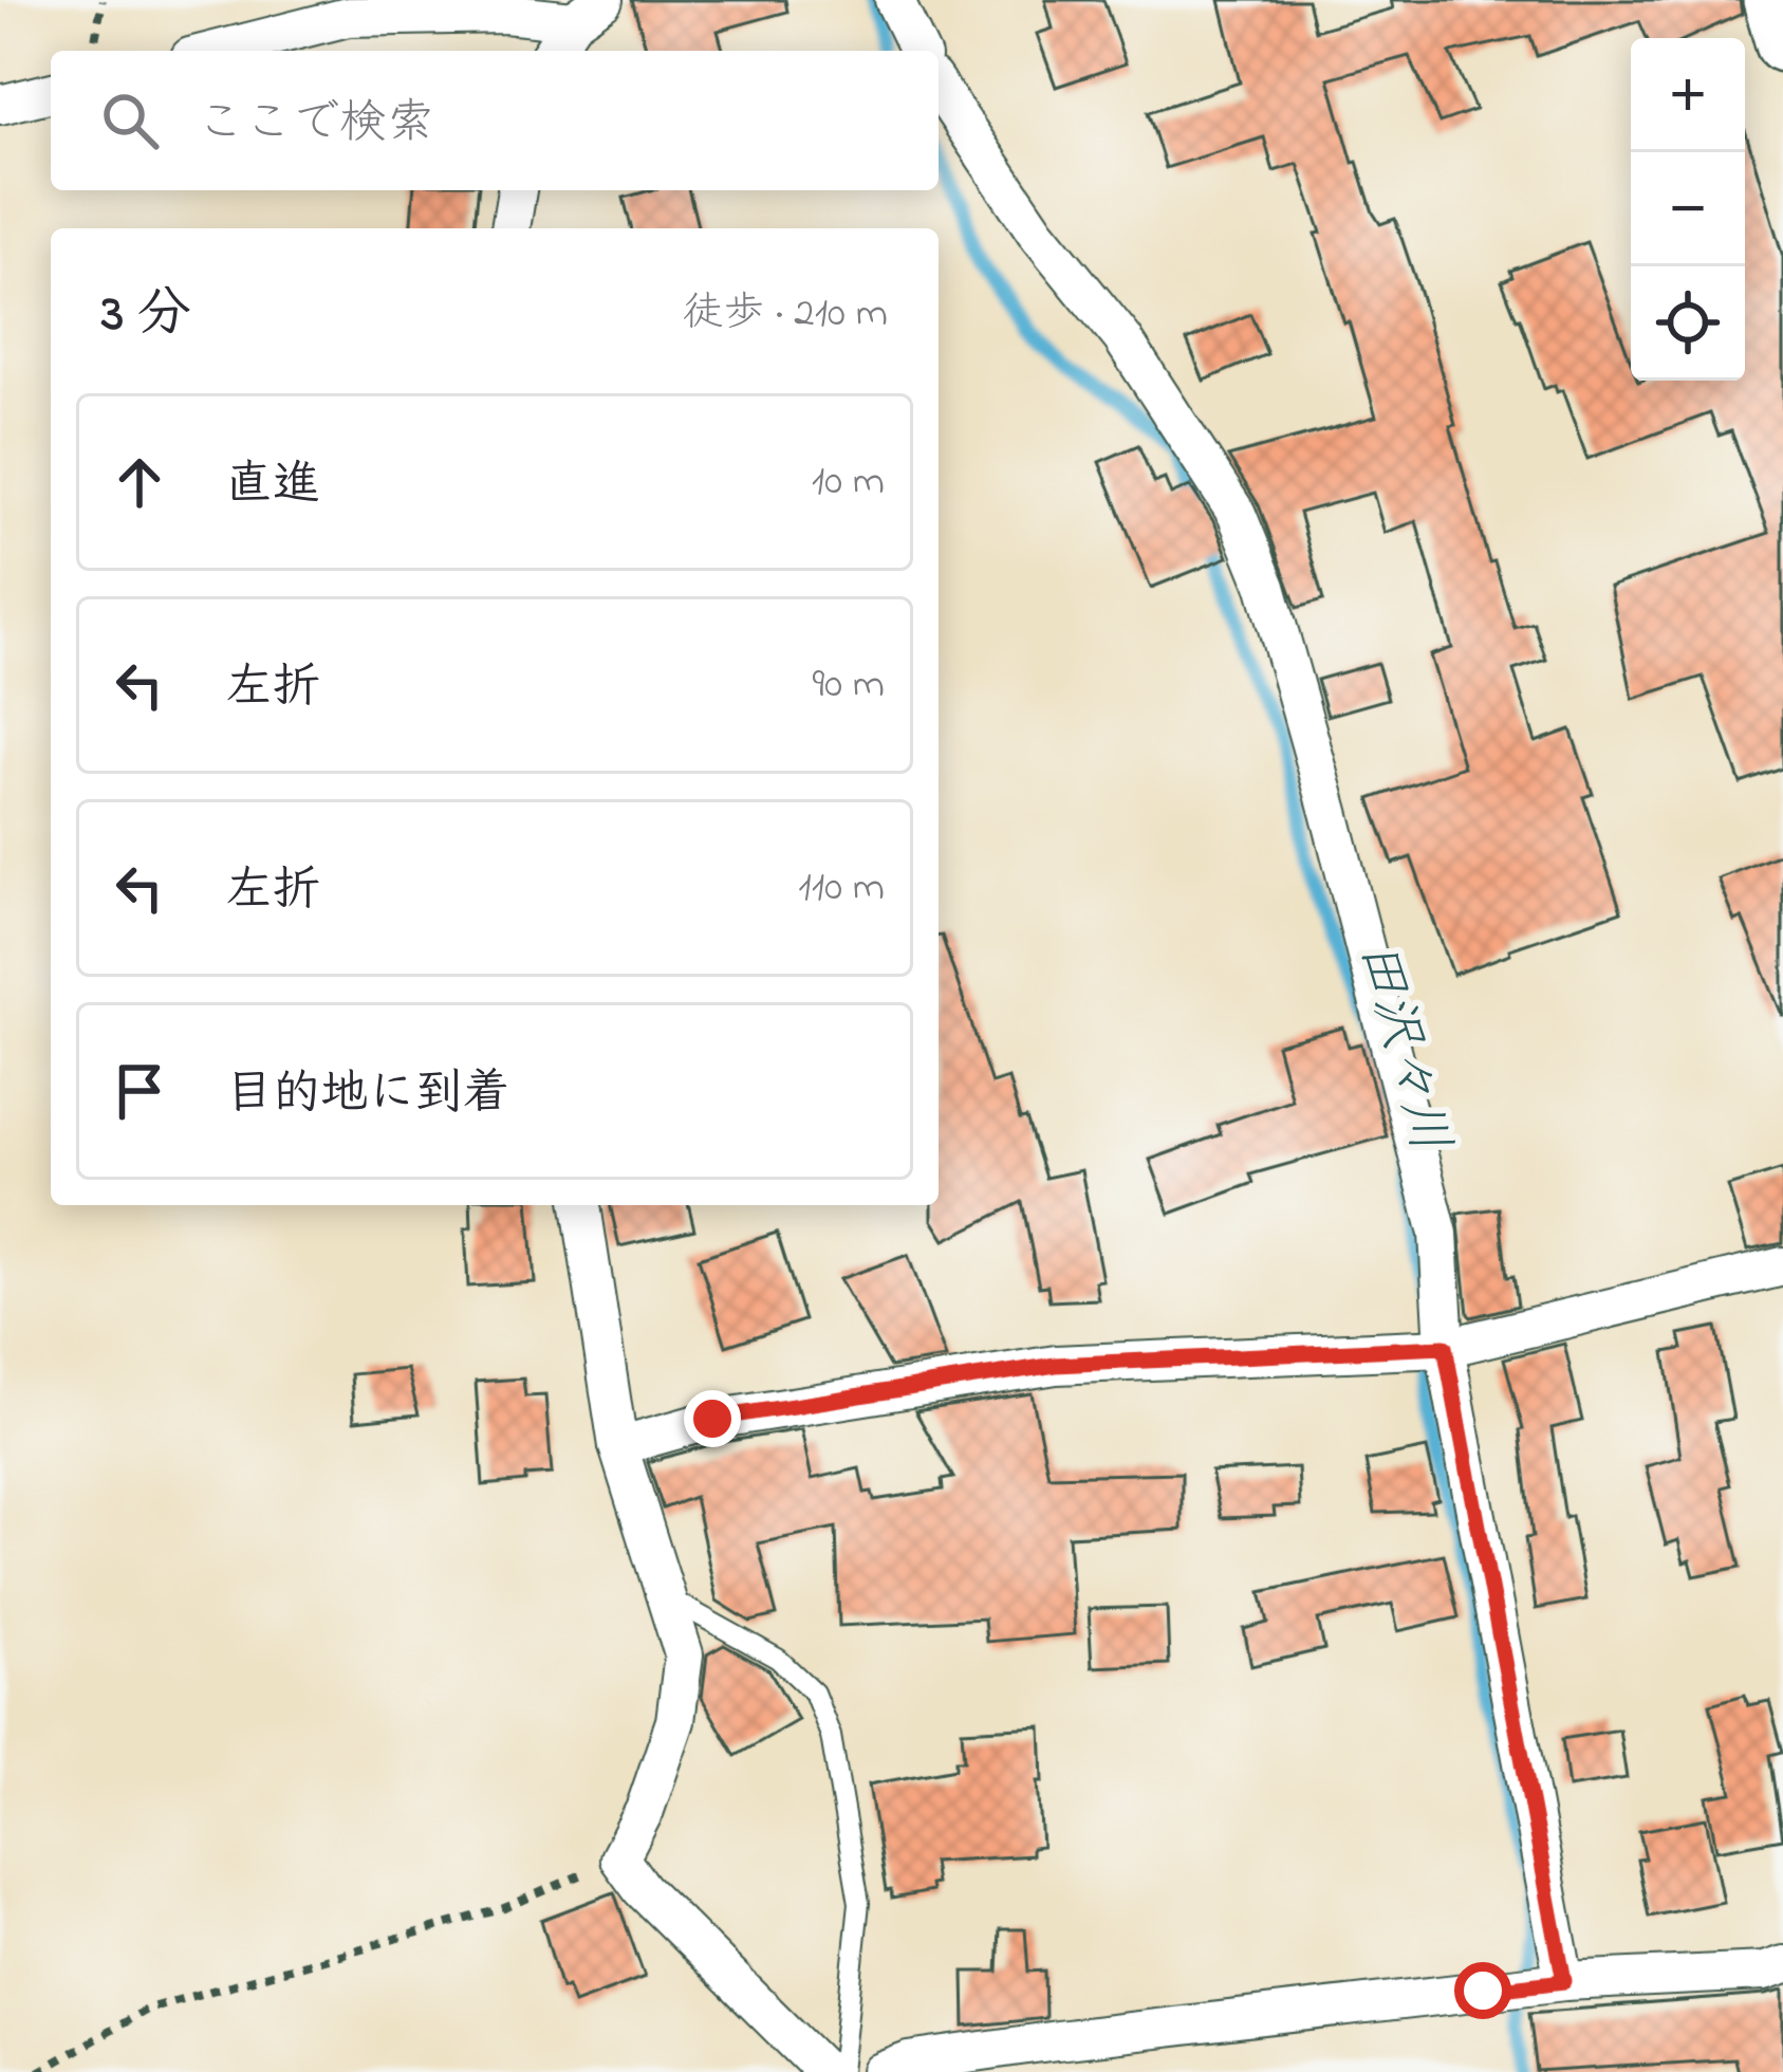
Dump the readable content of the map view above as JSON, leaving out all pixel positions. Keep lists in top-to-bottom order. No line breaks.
{"water":["田沢々川"],"page":{"map_buttons":["+","−"],"search":"ここで検索","heading":["3 分","徒歩 · 210 m"],"list":[["直進","10 m"],["左折","90 m"],["左折","110 m"],"目的地に到着"]}}
